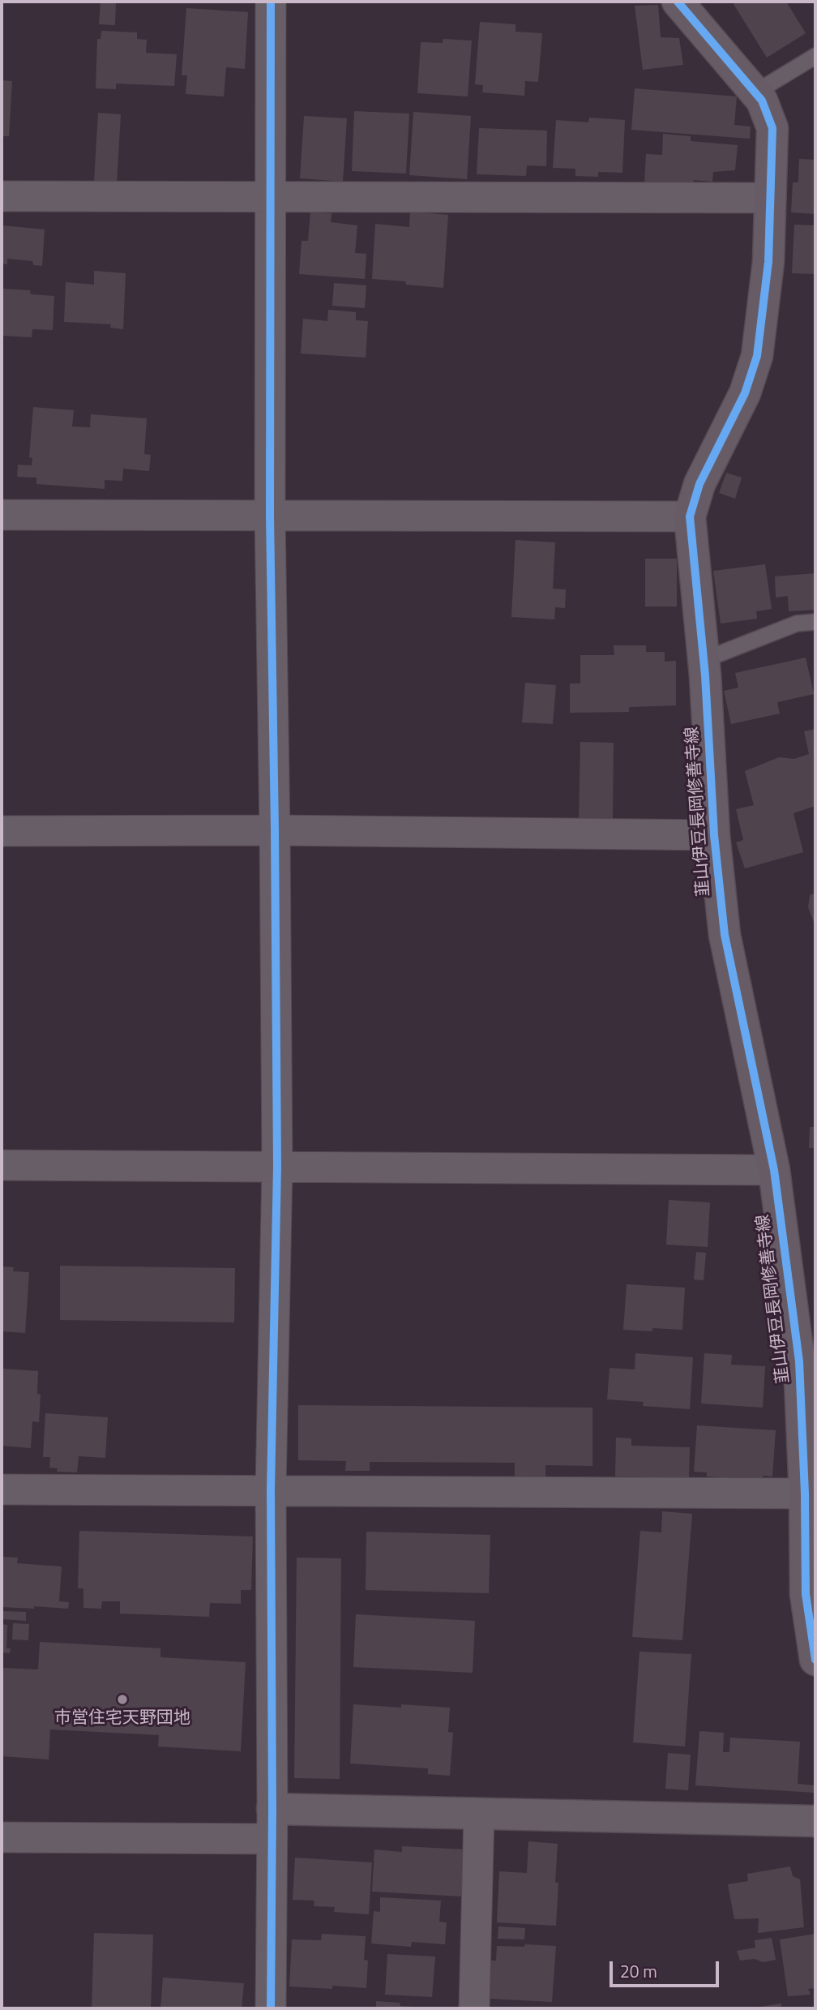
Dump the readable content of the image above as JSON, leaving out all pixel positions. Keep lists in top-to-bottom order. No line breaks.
{"streets":{"main road":["韮山伊豆長岡修善寺線"]},"places":["市営住宅天野団地"],"scale_bar":"20 m"}
